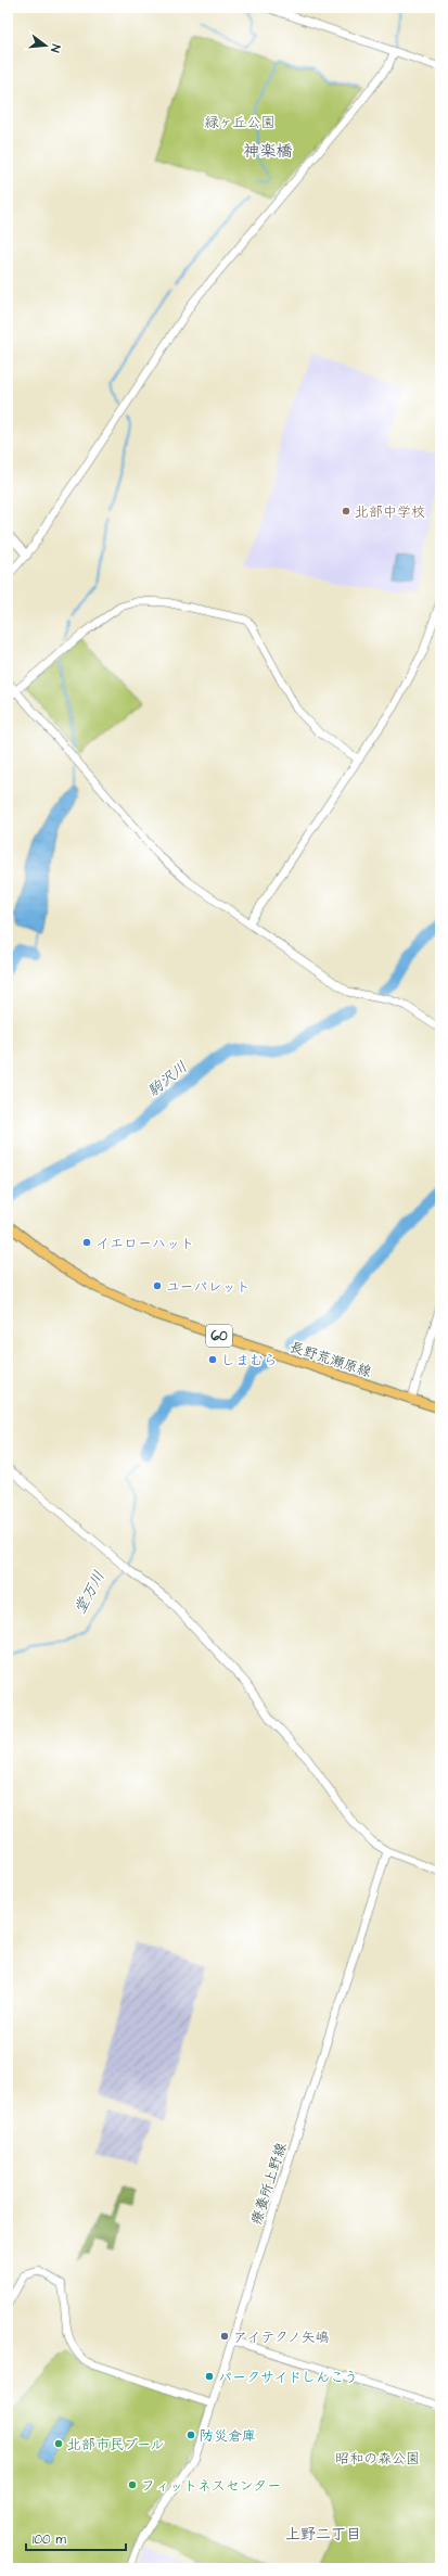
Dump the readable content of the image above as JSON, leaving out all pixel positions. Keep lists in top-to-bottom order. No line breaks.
{"streets":{"main road":["60","長野荒瀬原線"],"street":["療養所上野線"]},"districts":["神楽橋","上野二丁目"],"water":["駒沢川","堂万川"],"parks":["緑ヶ丘公園","昭和の森公園"],"places":["北部中学校","イエローハット","ユーパレット","しまむら","アイテクノ矢嶋","パークサイドしんこう","防災倉庫","北部市民プール","フィットネスセンター"],"scale_bar":"100 m","north":"right"}
